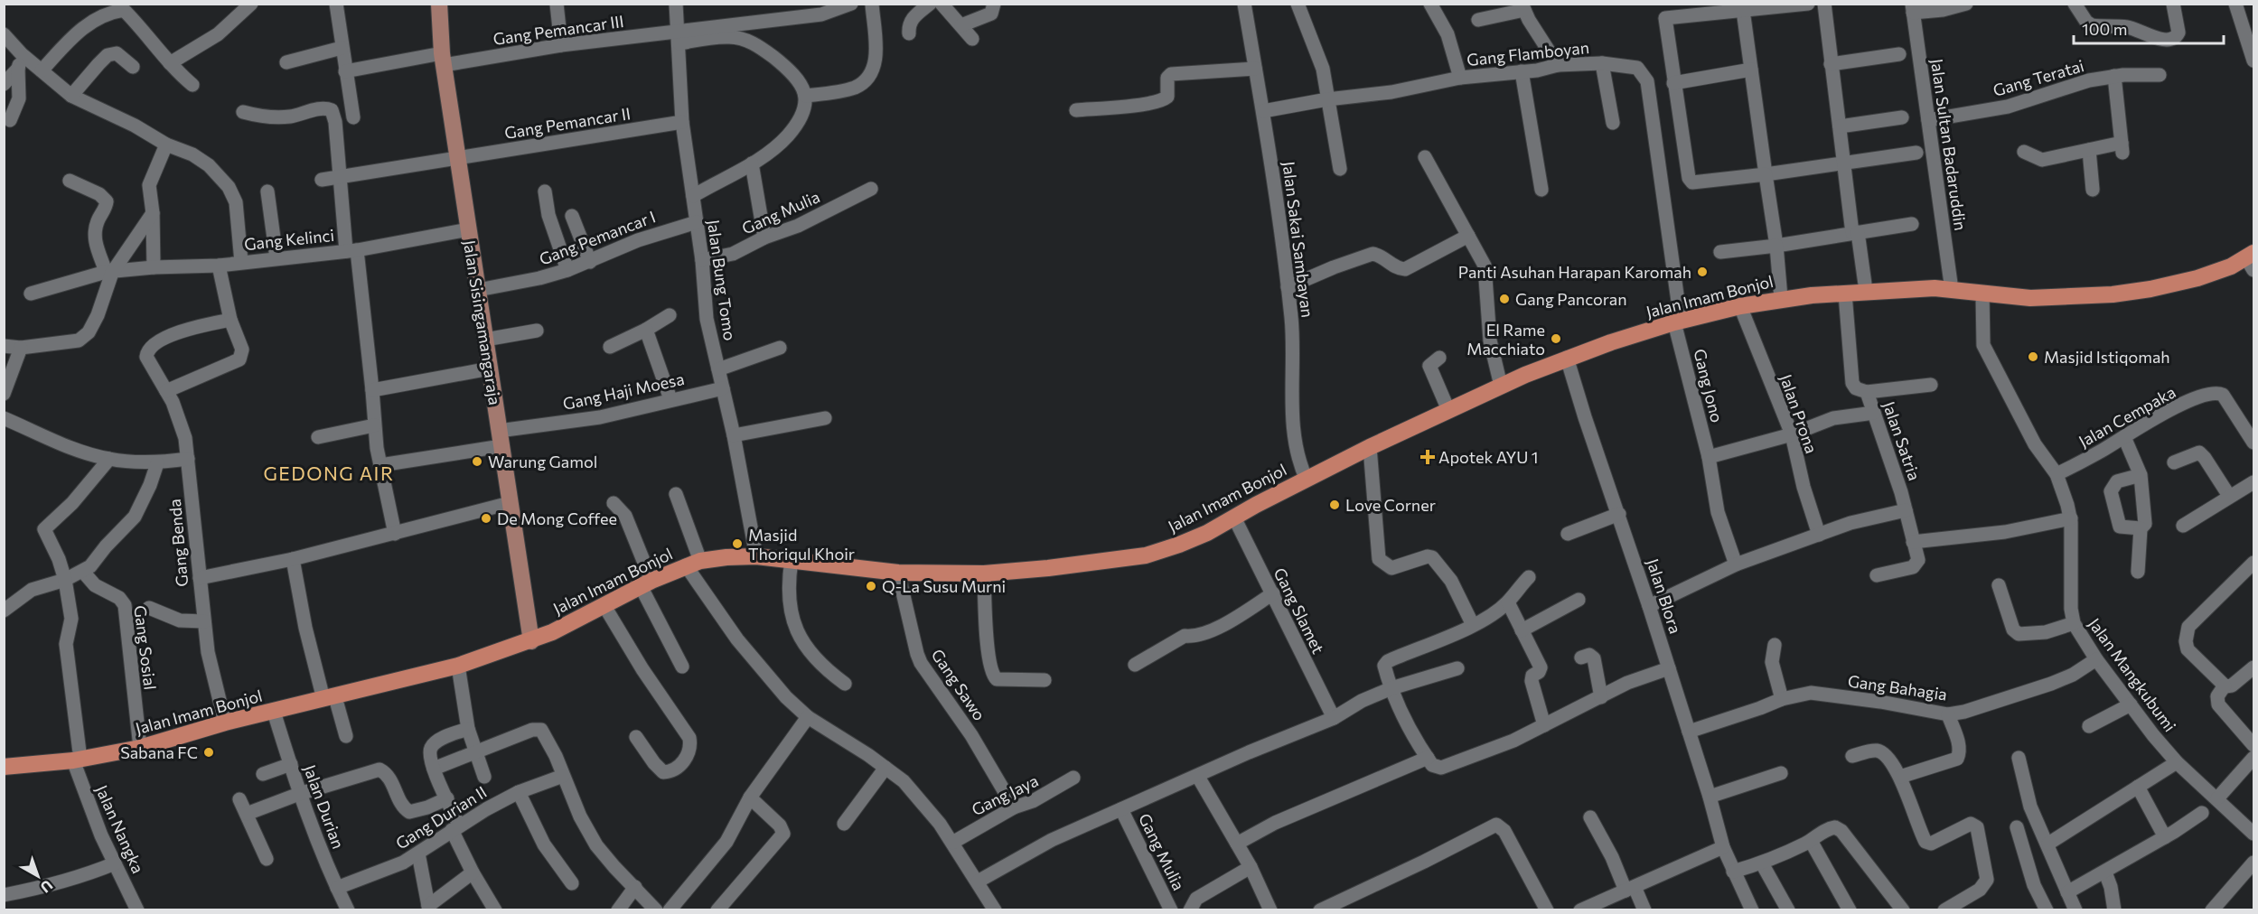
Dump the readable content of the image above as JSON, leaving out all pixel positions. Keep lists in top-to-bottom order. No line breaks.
{"streets":{"highway":["Jalan Imam Bonjol"],"main road":["Jalan Sisingamangaraja"],"street":["Gang Pemancar III","Gang Flamboyan","Gang Teratai","Gang Pemancar II","Jalan Sultan Badaruddin","Gang Mulia","Gang Pemancar I","Gang Kelinci","Jalan Sakai Sambayan","Jalan Bung Tomo","Gang Jono","Gang Haji Moesa","Jalan Prona","Jalan Cempaka","Jalan Satria","Gang Benda","Jalan Blora","Gang Slamet","Gang Sosial","Jalan Mangkubumi","Gang Sawo","Gang Bahagia","Gang Jaya","Jalan Durian","Gang Durian II","Jalan Nangka"]},"crossings":[["Gang Pemancar III","Jalan Bung Tomo"],["Gang Pemancar III","Jalan Sisingamangaraja"],["Gang Flamboyan","Jalan Sakai Sambayan"],["Gang Flamboyan","Jalan Imam Bonjol"],["Gang Flamboyan","Gang Jono"],["Gang Teratai","Jalan Sultan Badaruddin"],["Gang Pemancar II","Jalan Bung Tomo"],["Gang Pemancar II","Jalan Sisingamangaraja"],["Jalan Sultan Badaruddin","Jalan Imam Bonjol"],["Gang Mulia","Jalan Bung Tomo"],["Gang Pemancar I","Jalan Bung Tomo"],["Gang Pemancar I","Jalan Sisingamangaraja"],["Gang Kelinci","Jalan Sisingamangaraja"],["Jalan Sakai Sambayan","Jalan Imam Bonjol"],["Jalan Bung Tomo","Jalan Imam Bonjol"],["Jalan Bung Tomo","Gang Haji Moesa"],["Jalan Imam Bonjol","Jalan Sisingamangaraja"],["Jalan Imam Bonjol","Gang Jono"],["Jalan Imam Bonjol","Jalan Prona"],["Jalan Imam Bonjol","Jalan Satria"],["Jalan Imam Bonjol","Gang Benda"],["Jalan Imam Bonjol","Jalan Blora"],["Jalan Imam Bonjol","Gang Slamet"],["Jalan Imam Bonjol","Gang Sosial"],["Jalan Imam Bonjol","Jalan Mangkubumi"],["Jalan Imam Bonjol","Gang Sawo"],["Jalan Imam Bonjol","Jalan Durian"],["Jalan Imam Bonjol","Jalan Nangka"],["Jalan Sisingamangaraja","Gang Haji Moesa"],["Jalan Cempaka","Jalan Mangkubumi"],["Jalan Blora","Gang Bahagia"],["Jalan Mangkubumi","Gang Bahagia"],["Gang Sawo","Gang Jaya"],["Jalan Durian","Gang Durian II"]],"districts":["GEDONG AIR"],"places":{"other":["Panti Asuhan Harapan Karomah","Gang Pancoran","El Rame Macchiato","Masjid Istiqomah","Warung Gamol","Love Corner","De Mong Coffee","Masjid Thoriqul Khoir","Q-La Susu Murni","Sabana FC"],"health":["Apotek AYU 1"]},"scale_bar":"100 m","north":"bottom right"}
